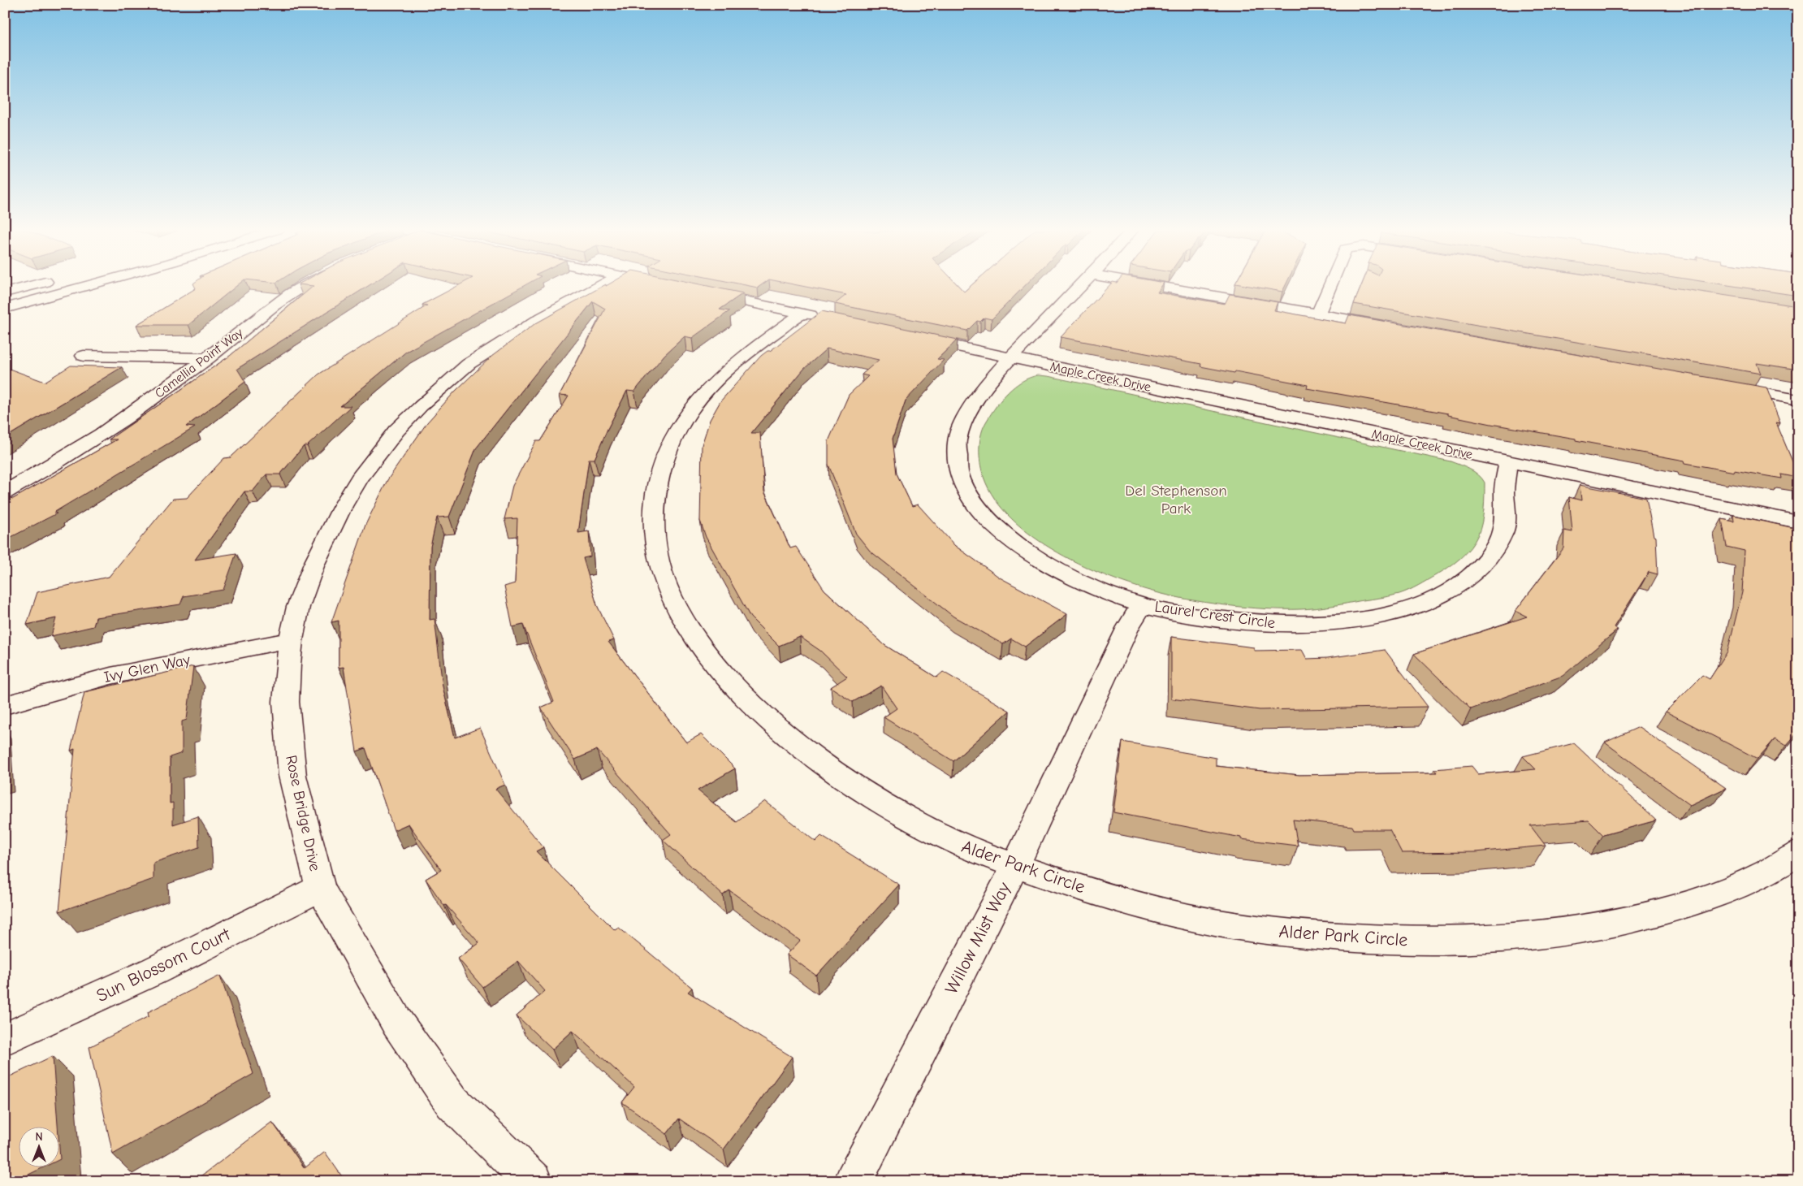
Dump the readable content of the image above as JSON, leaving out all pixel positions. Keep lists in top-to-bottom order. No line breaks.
{"streets":{"street":["Camellia Point Way","Maple Creek Drive","Laurel Crest Circle","Ivy Glen Way","Rose Bridge Drive","Alder Park Circle","Willow Mist Way","Sun Blossom Court"]},"crossings":[["Maple Creek Drive","Laurel Crest Circle"],["Laurel Crest Circle","Willow Mist Way"],["Ivy Glen Way","Rose Bridge Drive"],["Rose Bridge Drive","Sun Blossom Court"],["Alder Park Circle","Willow Mist Way"]],"parks":["Del Stephenson Park"],"north":"top"}
